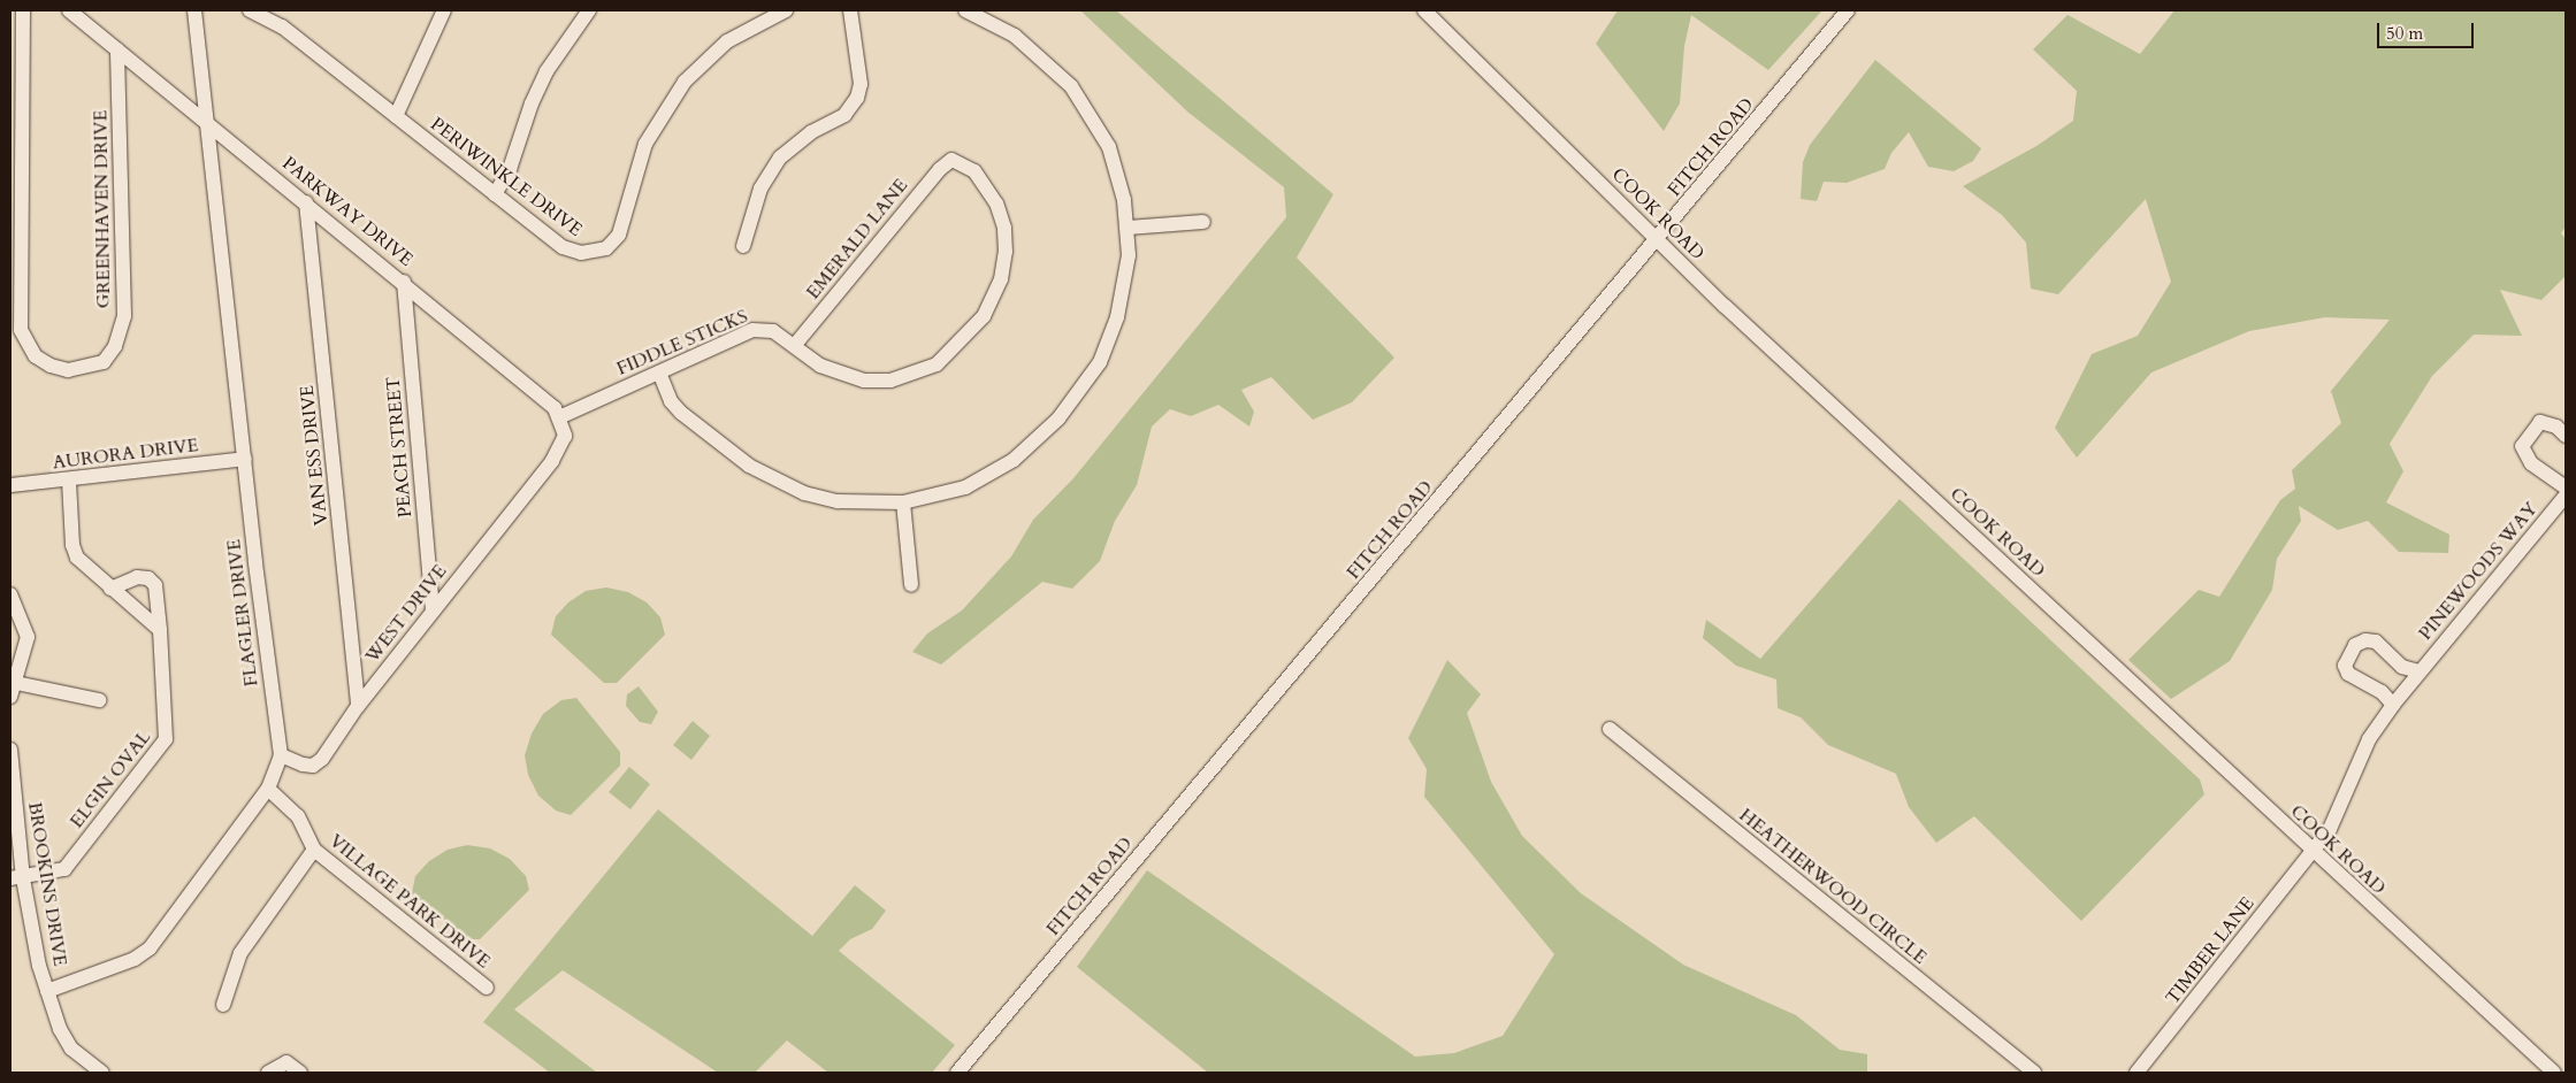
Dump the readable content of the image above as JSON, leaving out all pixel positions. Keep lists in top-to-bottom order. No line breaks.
{"streets":{"street":["FITCH ROAD","PERIWINKLE DRIVE","GREENHAVEN DRIVE","PARKWAY DRIVE","COOK ROAD","EMERALD LANE","FIDDLE STICKS","PEACH STREET","AURORA DRIVE","VAN ESS DRIVE","PINEWOODS WAY","FLAGLER DRIVE","WEST DRIVE","ELGIN OVAL","BROOKINS DRIVE","HEATHERWOOD CIRCLE","VILLAGE PARK DRIVE","TIMBER LANE"]},"crossings":[["FITCH ROAD","COOK ROAD"],["GREENHAVEN DRIVE","PARKWAY DRIVE"],["PARKWAY DRIVE","FIDDLE STICKS"],["PARKWAY DRIVE","PEACH STREET"],["PARKWAY DRIVE","VAN ESS DRIVE"],["PARKWAY DRIVE","FLAGLER DRIVE"],["PARKWAY DRIVE","WEST DRIVE"],["COOK ROAD","PINEWOODS WAY"],["COOK ROAD","TIMBER LANE"],["EMERALD LANE","FIDDLE STICKS"],["FIDDLE STICKS","WEST DRIVE"],["PEACH STREET","WEST DRIVE"],["AURORA DRIVE","FLAGLER DRIVE"],["VAN ESS DRIVE","WEST DRIVE"],["PINEWOODS WAY","TIMBER LANE"],["FLAGLER DRIVE","WEST DRIVE"],["FLAGLER DRIVE","BROOKINS DRIVE"],["FLAGLER DRIVE","VILLAGE PARK DRIVE"],["ELGIN OVAL","BROOKINS DRIVE"]],"scale_bar":"50 m"}
